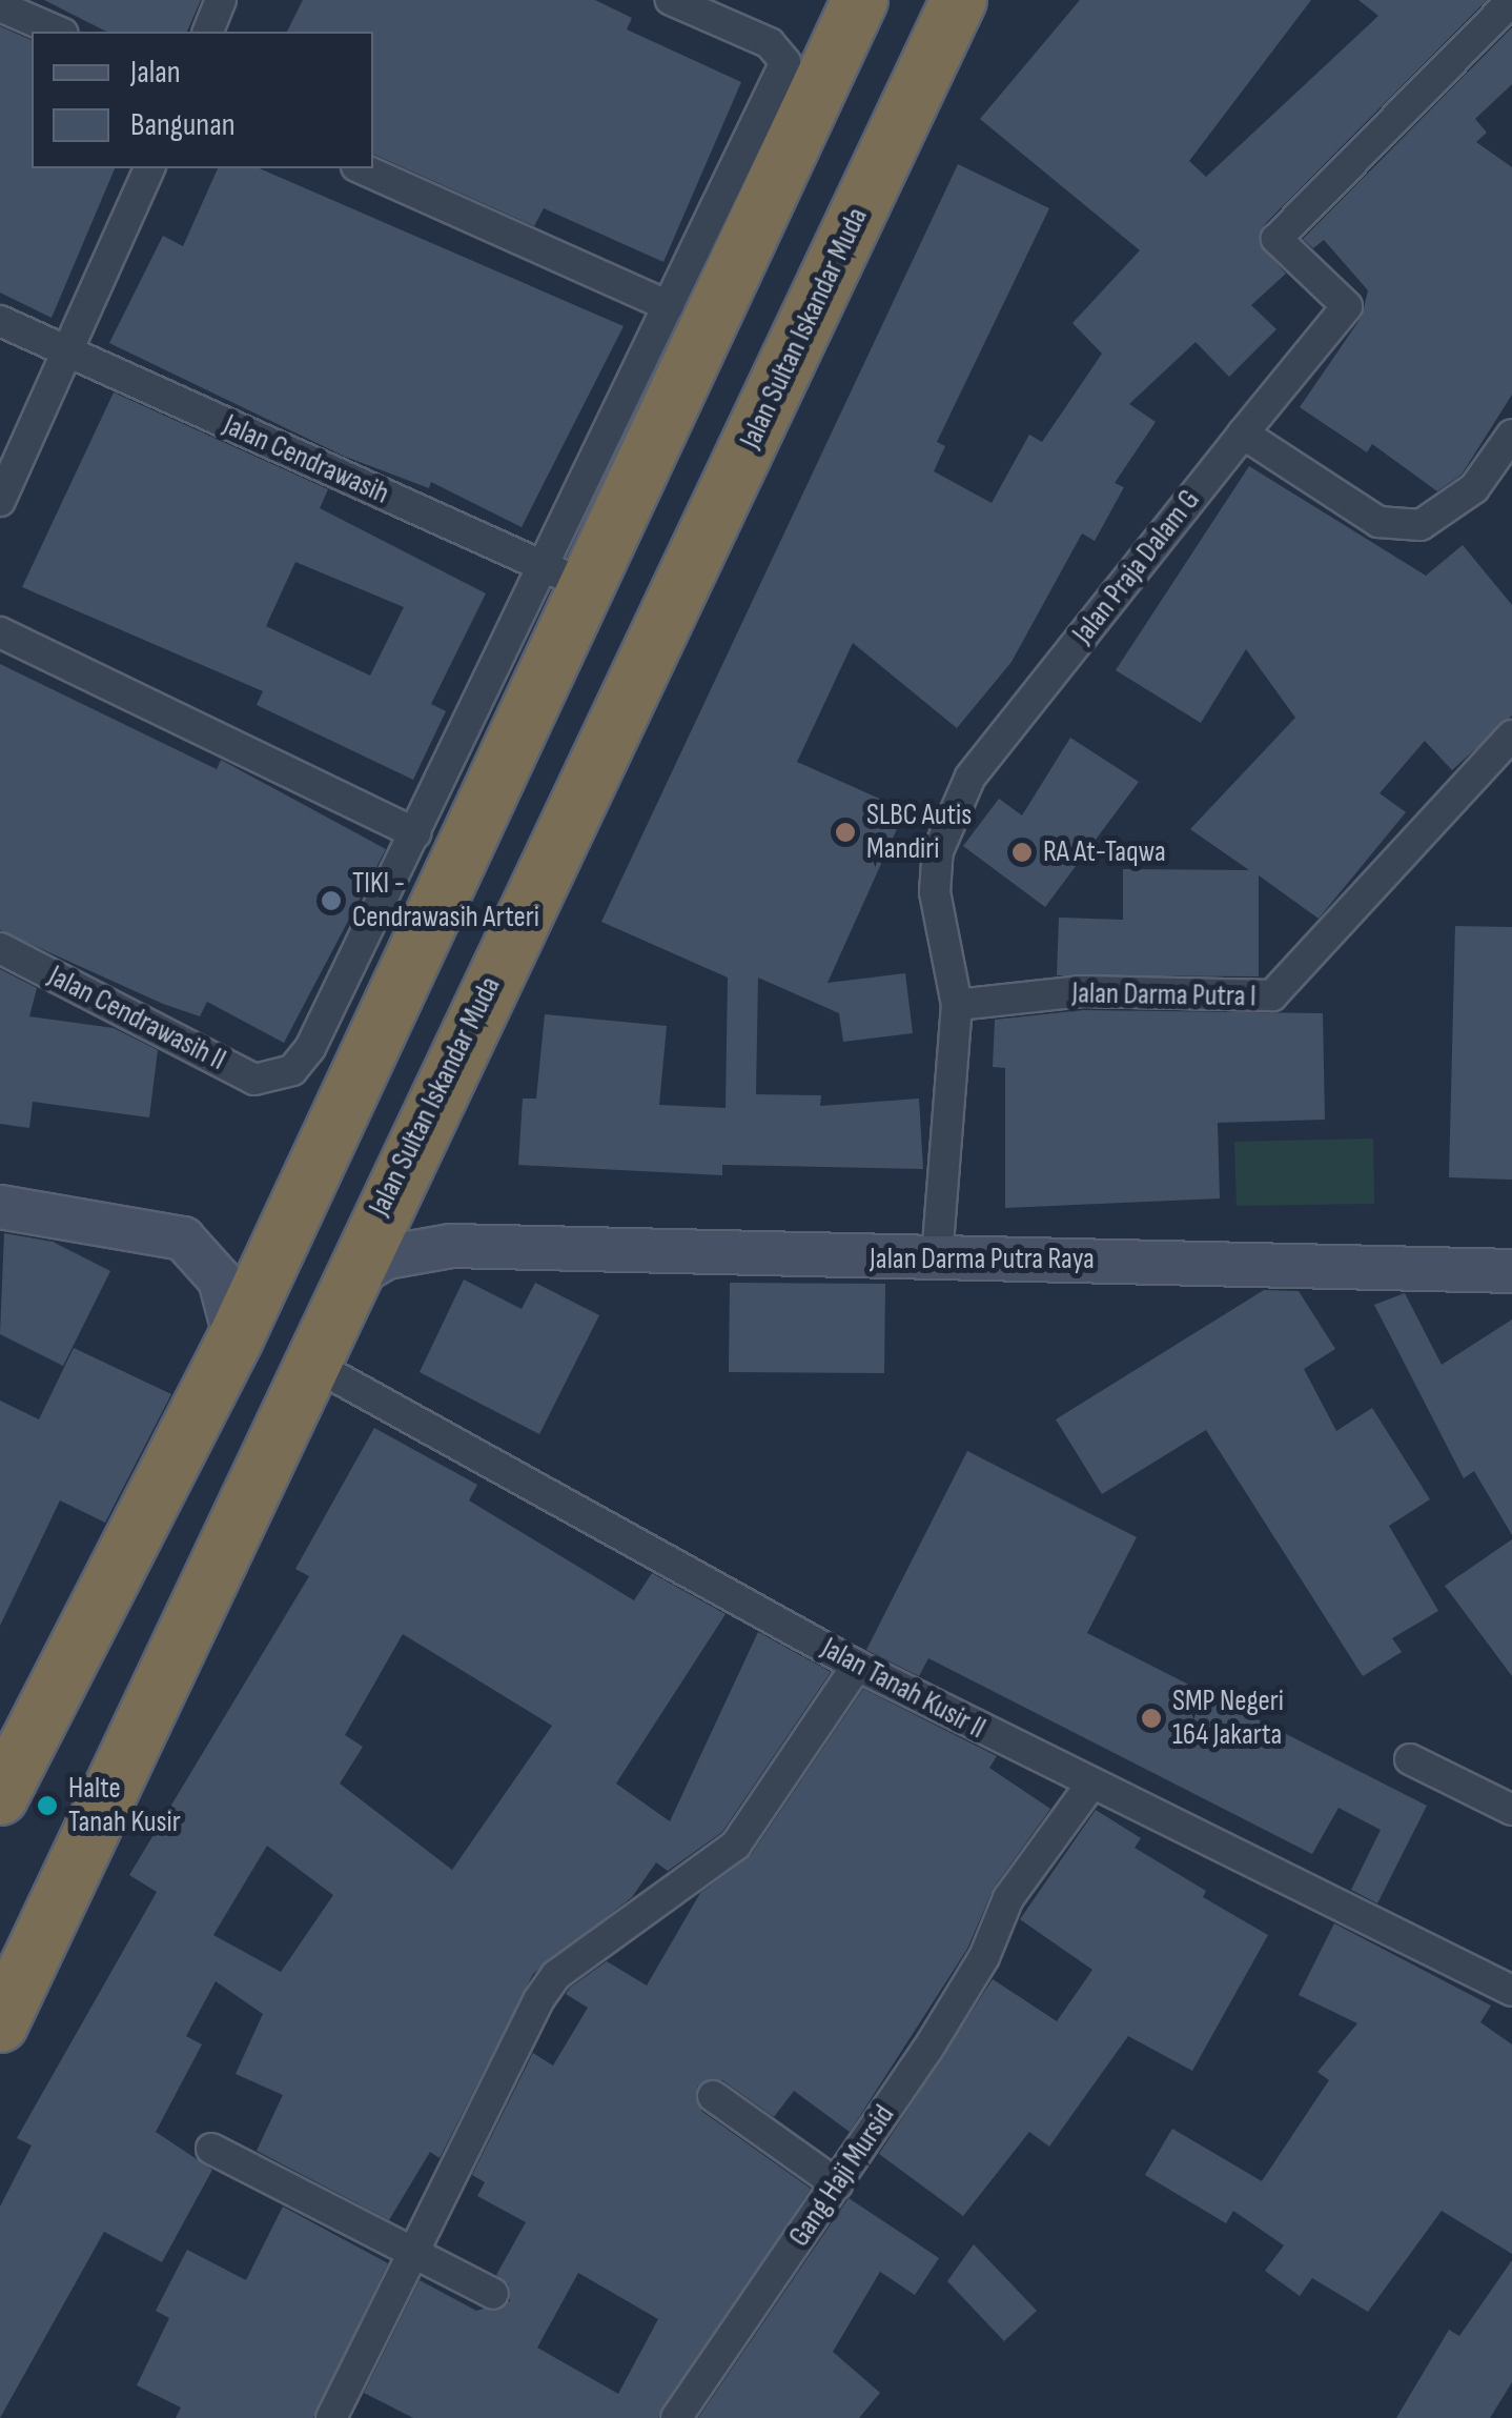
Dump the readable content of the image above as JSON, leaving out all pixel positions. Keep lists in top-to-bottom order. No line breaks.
{"streets":{"highway":["Jalan Sultan Iskandar Muda"],"street":["Jalan Cendrawasih","Jalan Praja Dalam G","Jalan Darma Putra I","Jalan Cendrawasih II","Jalan Darma Putra Raya","Jalan Tanah Kusir II","Gang Haji Mursid"]},"crossings":[["Jalan Sultan Iskandar Muda","Jalan Darma Putra Raya"],["Jalan Sultan Iskandar Muda","Jalan Tanah Kusir II"],["Jalan Praja Dalam G","Jalan Darma Putra I"],["Jalan Tanah Kusir II","Gang Haji Mursid"]],"places":["SLBC Autis Mandiri","RA At-Taqwa","TIKI - Cendrawasih Arteri","SMP Negeri 164 Jakarta","Halte Tanah Kusir"],"legend":["Jalan","Bangunan"]}
